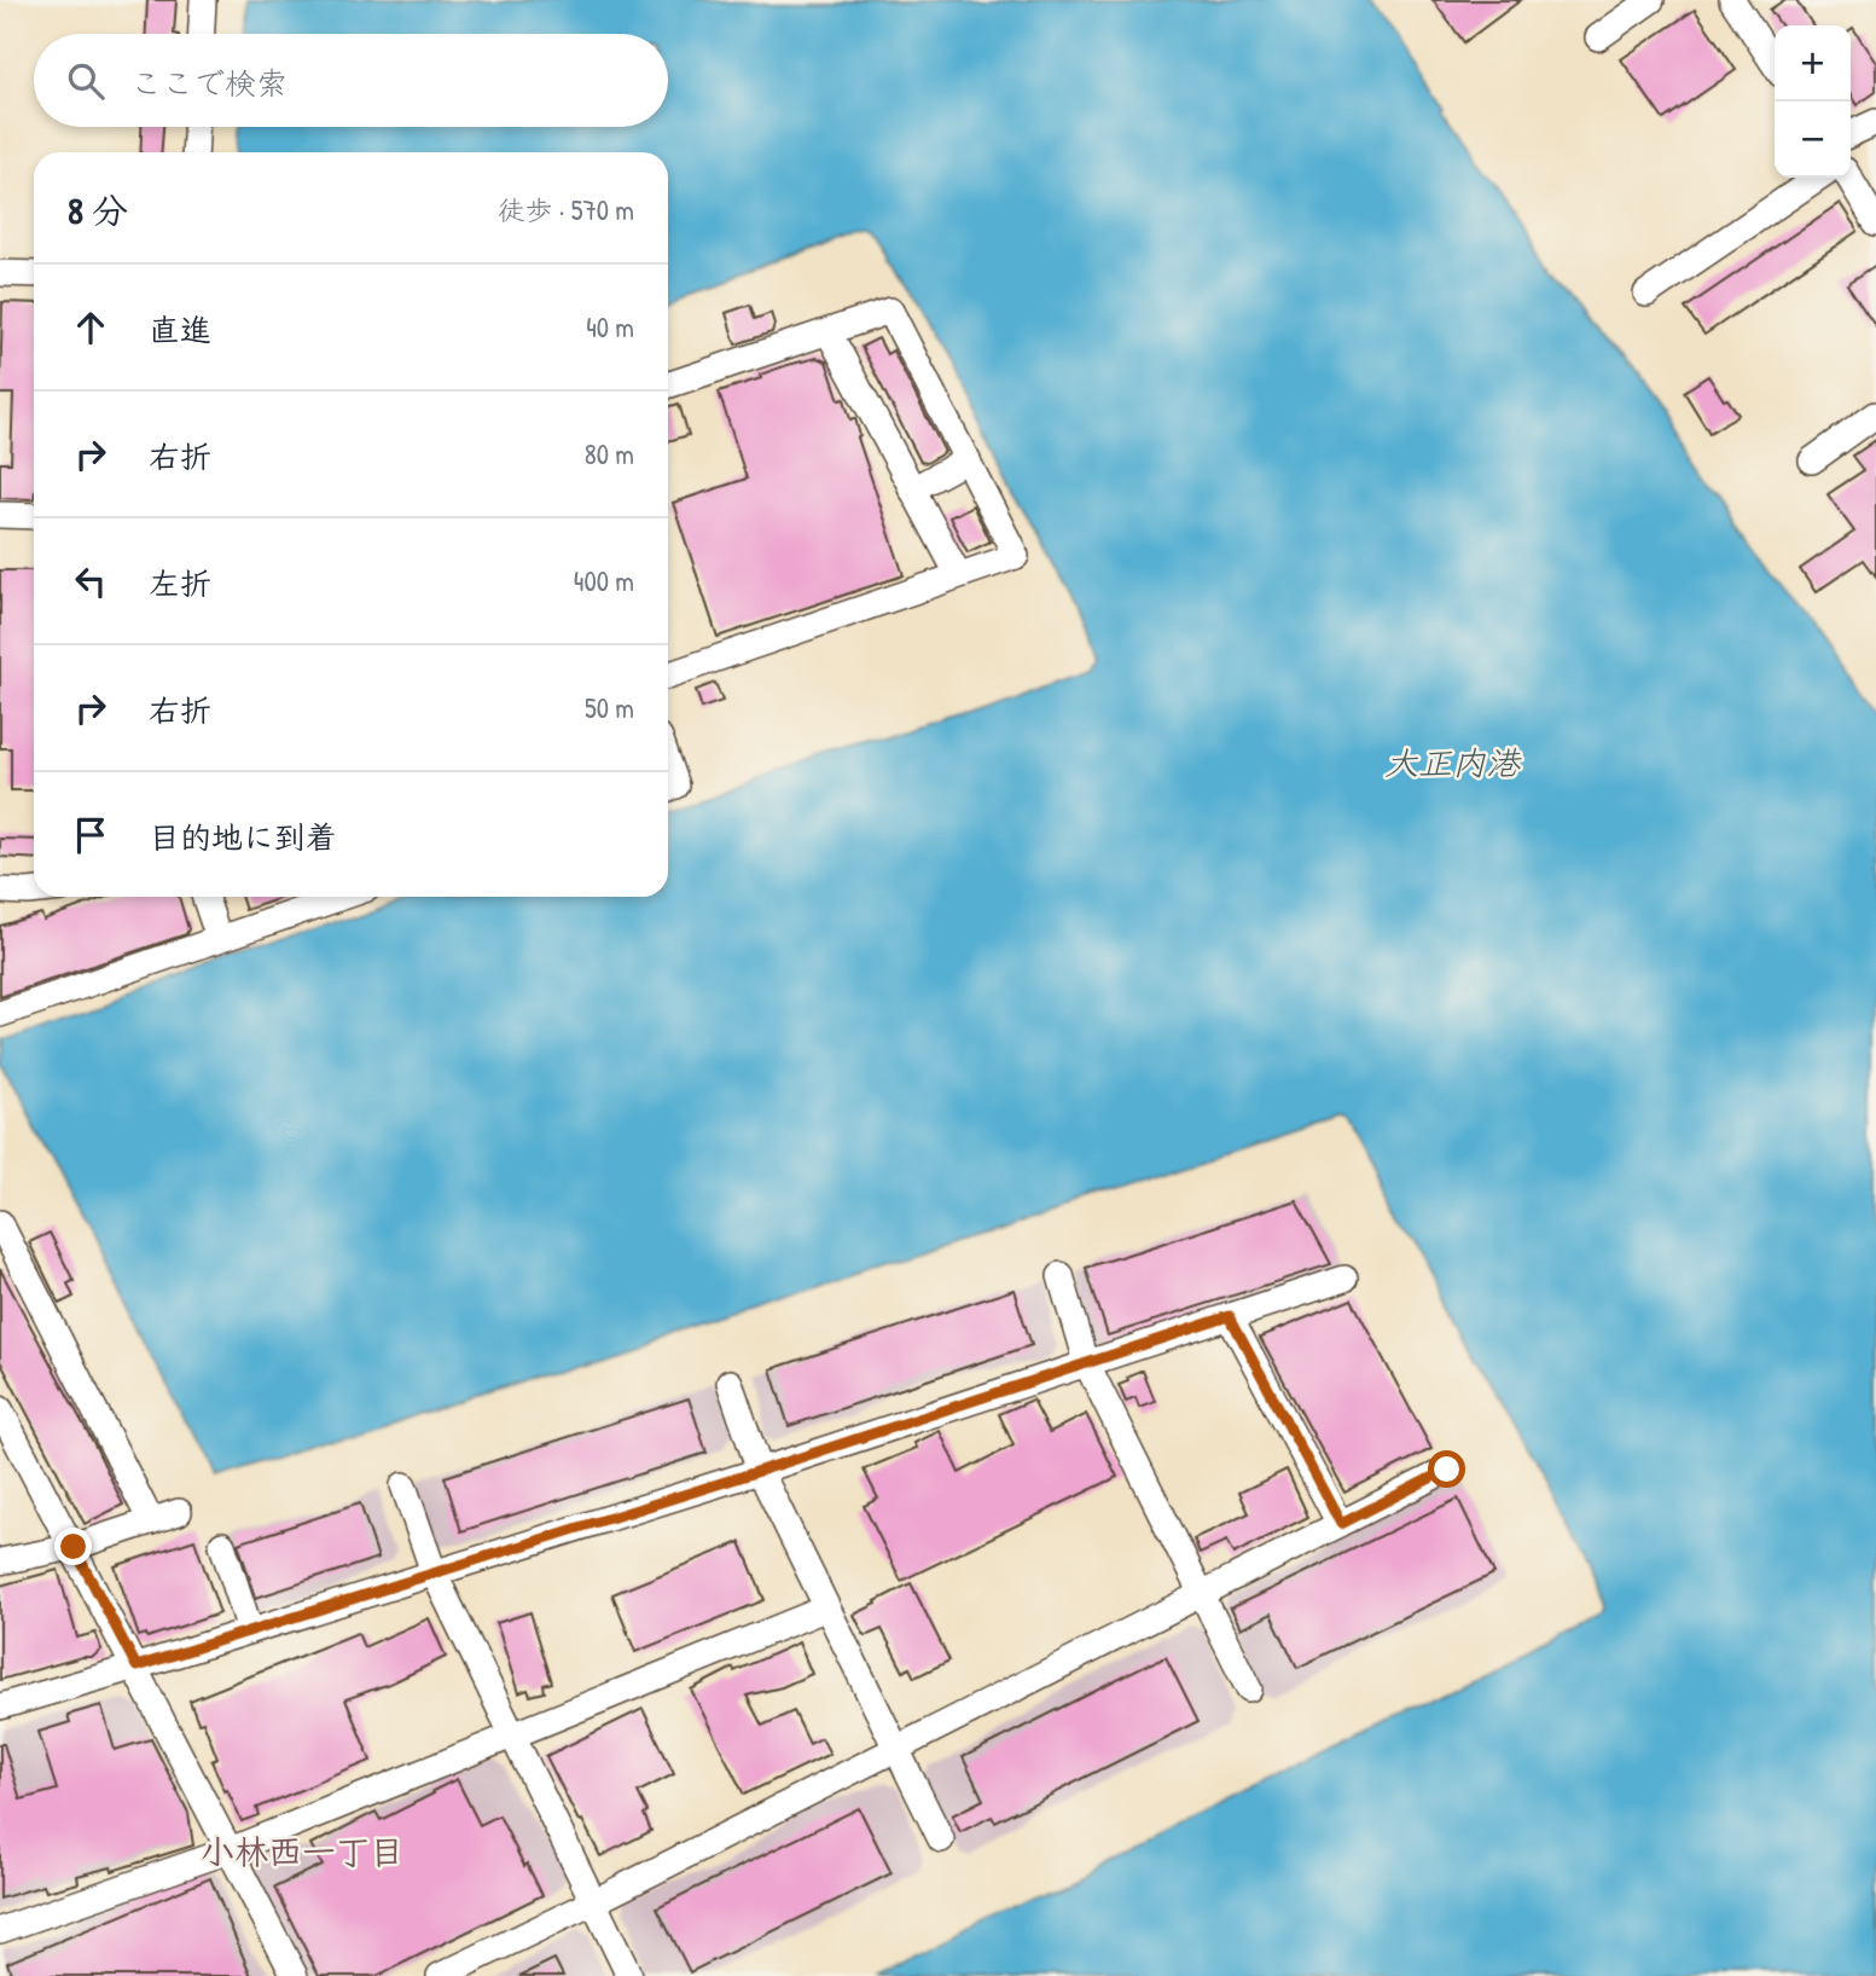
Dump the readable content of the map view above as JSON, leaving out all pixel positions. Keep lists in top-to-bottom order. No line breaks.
{"districts":["小林西一丁目"],"water":["大正内港"],"page":{"map_buttons":["+","−"],"search":"ここで検索","heading":["8 分","徒歩 · 570 m"],"list":[["直進","40 m"],["右折","80 m"],["左折","400 m"],["右折","50 m"],"目的地に到着"]}}
